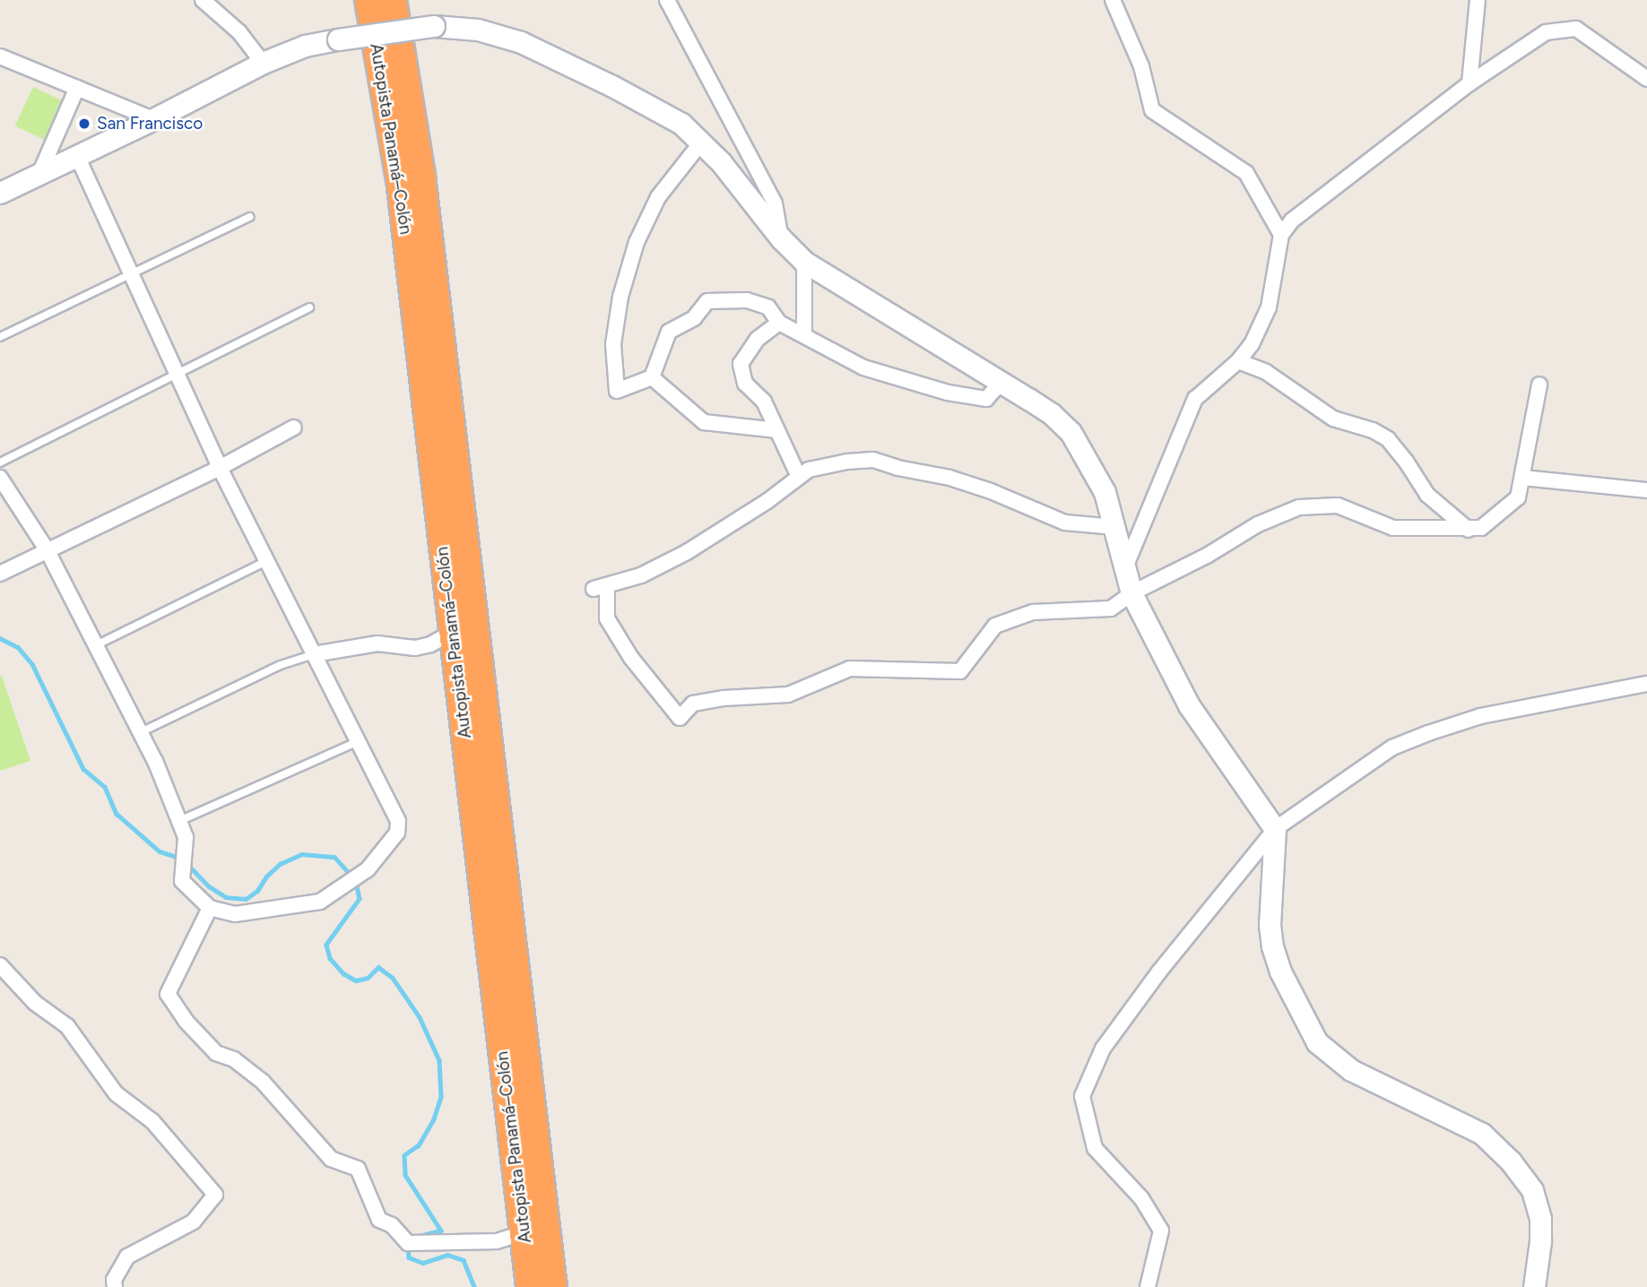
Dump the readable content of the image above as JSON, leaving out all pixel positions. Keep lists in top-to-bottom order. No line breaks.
{"streets":{"highway":["Autopista Panamá–Colón"]},"places":["San Francisco"]}
